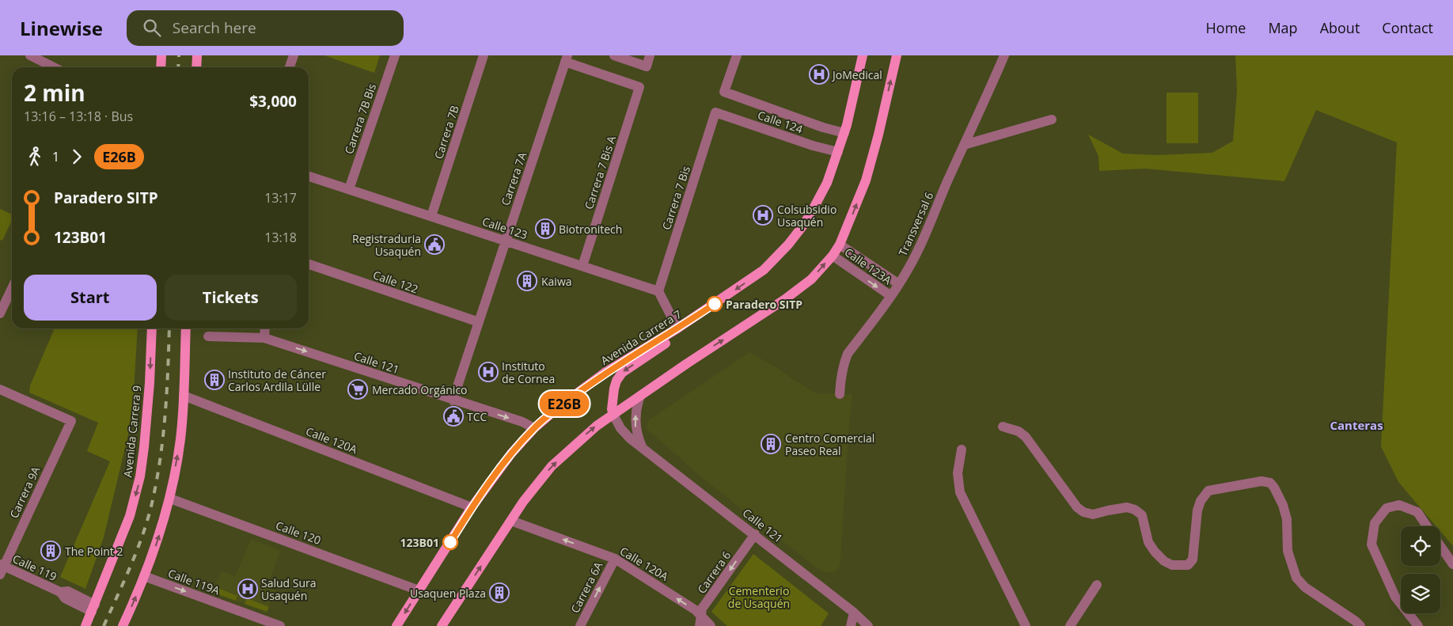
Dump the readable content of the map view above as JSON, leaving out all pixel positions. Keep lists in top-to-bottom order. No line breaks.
{"streets":{"main road":["Avenida Carrera 7","Avenida Carrera 9"],"street":["Carrera 7B Bis","Calle 124","Carrera 7B","Carrera 7 Bis A","Carrera 7A","Carrera 7 Bis","Transversal 6","Calle 123","Calle 123A","Calle 122","Calle 121","Calle 120A","Carrera 9A","Calle 120","Calle 119","Carrera 6","Calle 119A","Carrera 6A"]},"crossings":[["Carrera 7B Bis","Calle 123"],["Calle 124","Carrera 7 Bis"],["Calle 124","Avenida Carrera 7"],["Carrera 7B","Calle 123"],["Carrera 7 Bis A","Carrera 7A"],["Carrera 7 Bis A","Calle 123"],["Carrera 7A","Calle 123"],["Carrera 7A","Calle 122"],["Carrera 7A","Calle 121"],["Carrera 7 Bis","Calle 123"],["Transversal 6","Calle 123A"],["Avenida Carrera 7","Calle 121"],["Avenida Carrera 7","Calle 120A"],["Avenida Carrera 7","Calle 120"],["Calle 121","Carrera 6"],["Avenida Carrera 9","Calle 119"],["Calle 120A","Carrera 6"],["Calle 120A","Carrera 6A"],["Carrera 9A","Calle 119"]],"one_way":["Calle 121","Calle 120A","Carrera 6","Calle 119A","Carrera 6A"],"districts":["Canteras"],"parks":["Cementerio de Usaquén"],"places":{"hospital":["JoMedical","Colsubsidio Usaquén","Instituto de Cornea","Salud Sura Usaquén"],"building":["Biotronitech","Kaiwa","Instituto de Cáncer Carlos Ardila Lülle","Centro Comercial Paseo Real","The Point 2","Usaquen Plaza"],"public building":["Registraduria Usaquén","TCC"],"other":["Paradero SITP","123B01"],"supermarket":["Mercado Orgánico"]},"lines":["bus line E26B"],"page":{"header":"Linewise","search":"Search here","nav":["Home","Map","About","Contact"],"on_map":"E26B","heading":["2 min","13:16 – 13:18 · Bus","$3,000"],"legs":["1","E26B"],"list":[{"name":"Paradero SITP","value":"13:17"},{"name":"123B01","value":"13:18"}],"buttons":["Start","Tickets"]}}
